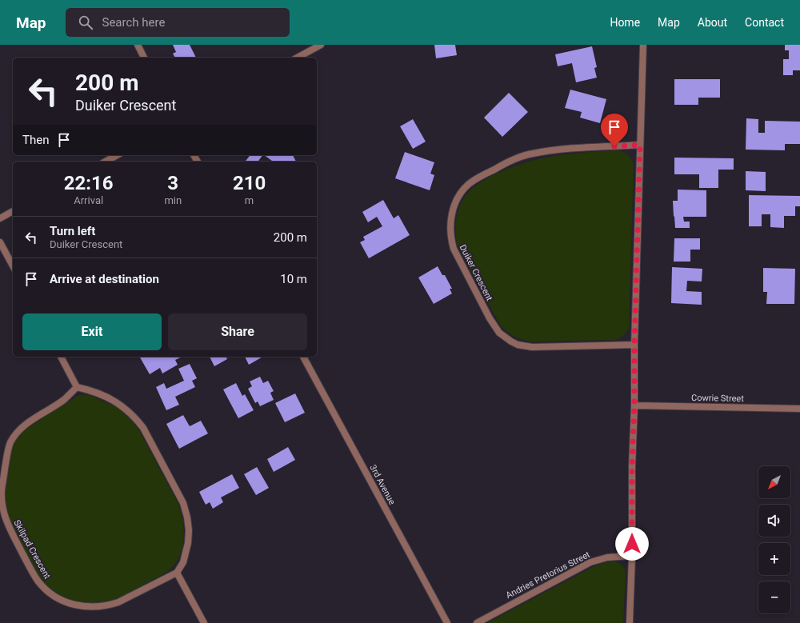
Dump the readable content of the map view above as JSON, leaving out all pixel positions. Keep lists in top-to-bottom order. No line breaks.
{"streets":{"street":["Duiker Crescent","Cowrie Street","3rd Avenue","Skilpad Crescent","Andries Pretorius Street"]},"north":"bottom left","page":{"header":"Map","search":"Search here","nav":["Home","Map","About","Contact"],"turn":["200 m","Duiker Crescent"],"then":"Then","eta":["22:16","Arrival","3","min","210","m"],"list":[{"name":"Turn left","note":"Duiker Crescent","value":"200 m"},{"name":"Arrive at destination","value":"10 m"}],"buttons":["Exit","Share"],"map_buttons":["+","−"]}}
